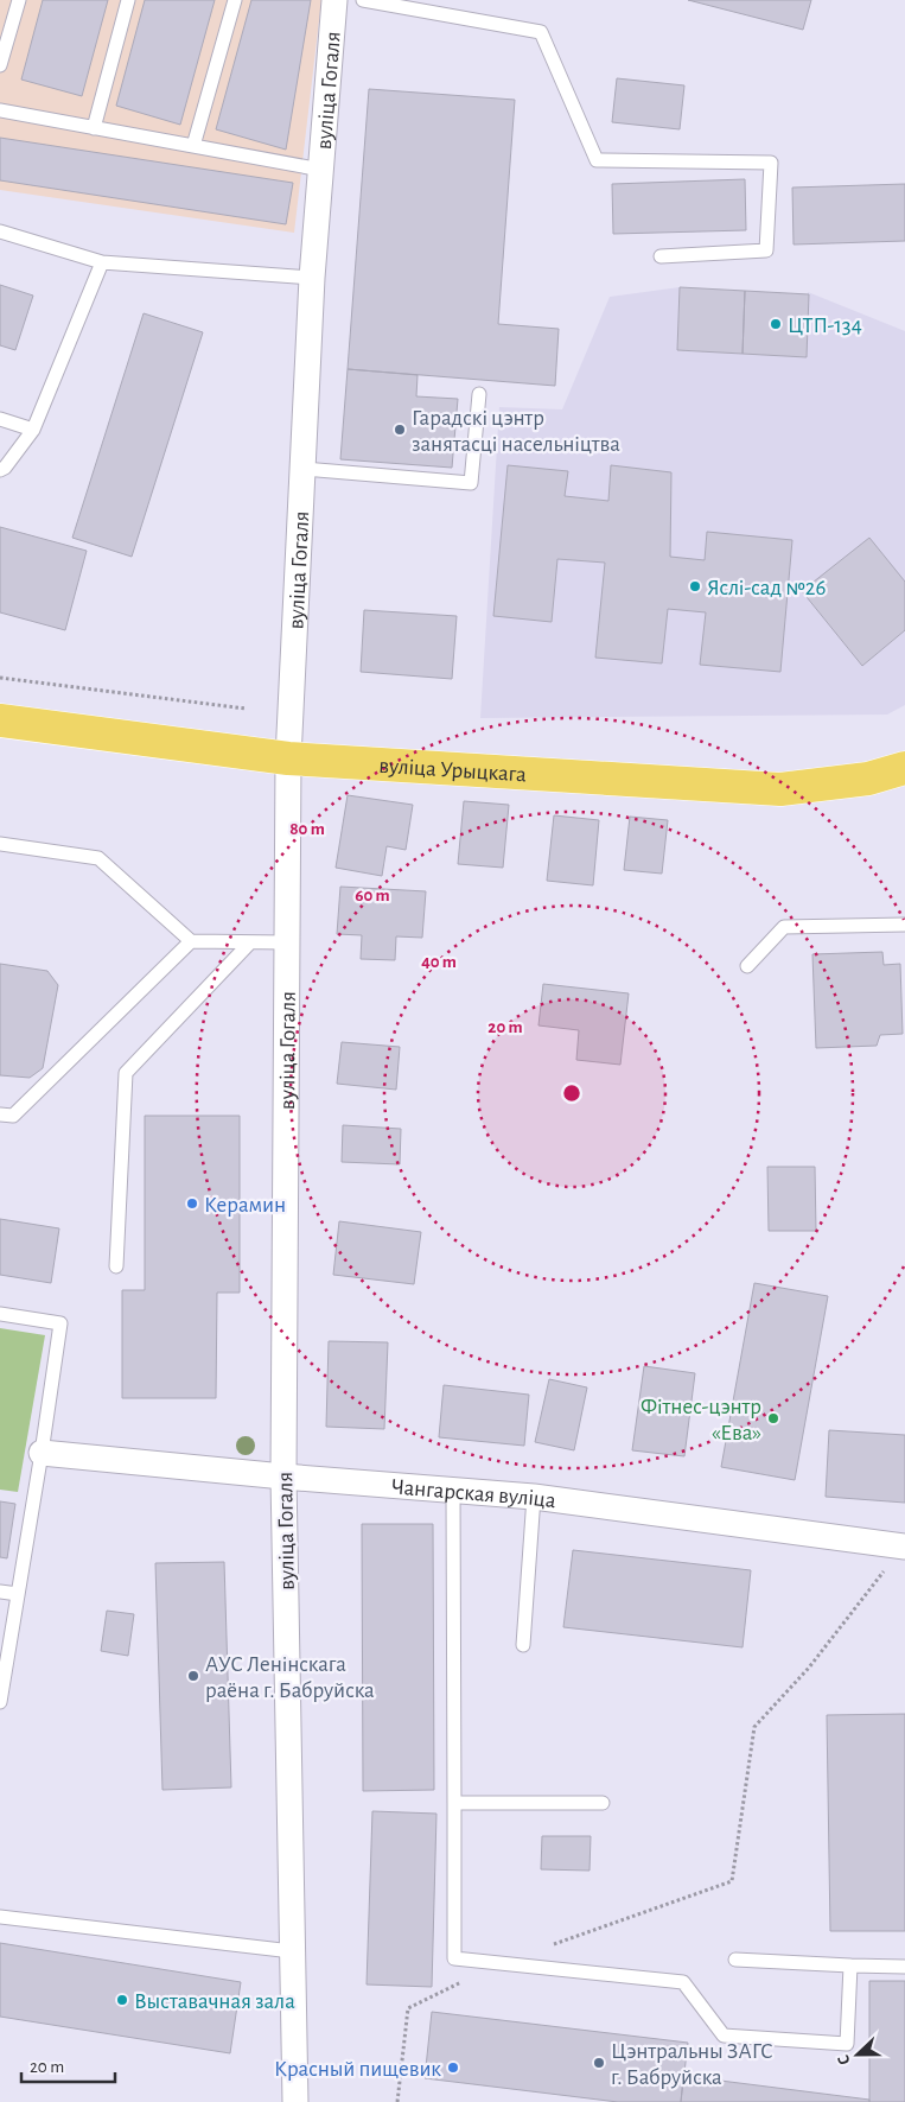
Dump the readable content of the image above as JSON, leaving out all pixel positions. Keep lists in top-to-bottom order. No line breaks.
{"streets":{"main road":["вуліца Урыцкага"],"street":["вуліца Гогаля","Чангарская вуліца"]},"crossings":[["вуліца Гогаля","вуліца Урыцкага"],["вуліца Гогаля","Чангарская вуліца"]],"places":["ЦТП-134","Гарадскі цэнтр занятасці насельніцтва","Яслі-сад №26","Керамин","Фітнес-цэнтр «Ева»","АУС Ленінскага раёна г. Бабруйска","Выставачная зала","Цэнтральны ЗАГС г. Бабруйска","Красный пищевик"],"scale_bar":"20 m","north":"left","rings":["80 m","60 m","40 m","20 m"]}
